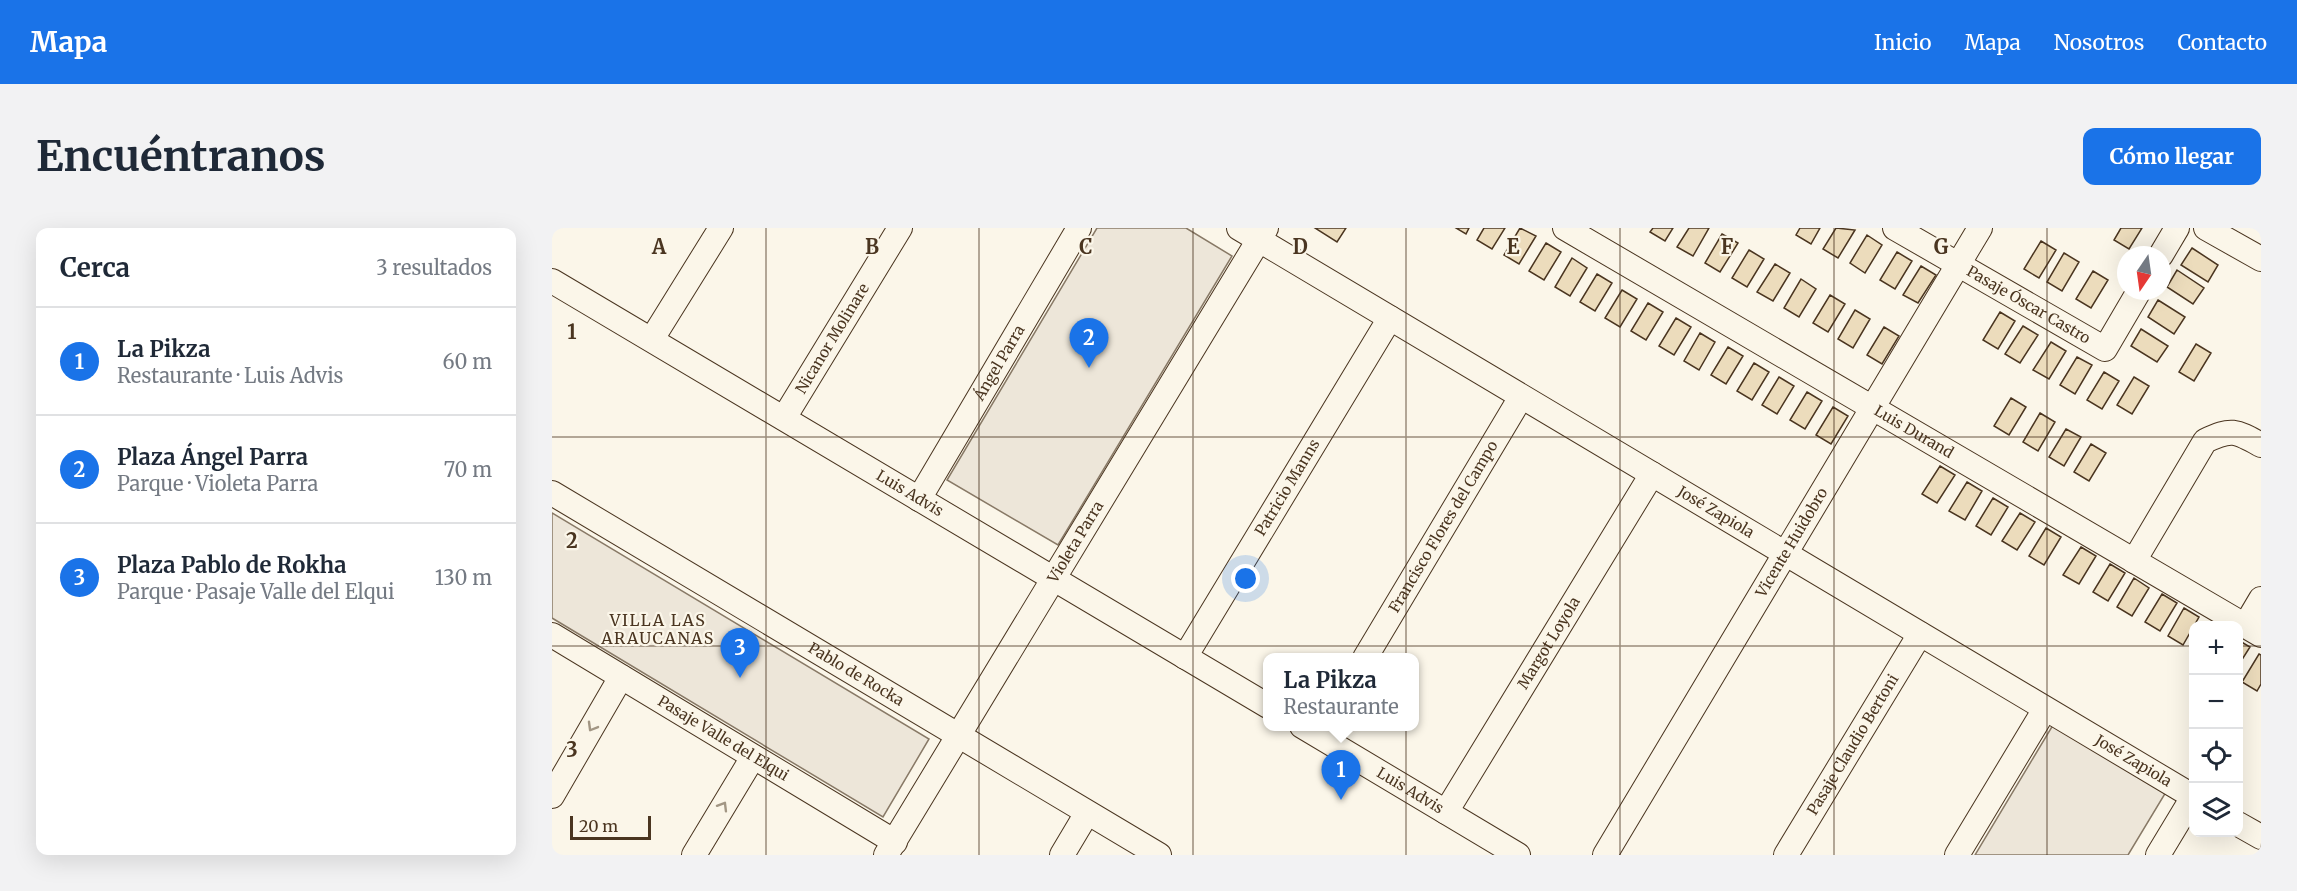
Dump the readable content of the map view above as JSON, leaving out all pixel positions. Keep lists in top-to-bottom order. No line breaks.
{"streets":{"street":["Pasaje Óscar Castro","Nicanor Molinare","Ángel Parra","Luis Durand","Patricio Manns","Luis Advis","José Zapiola","Francisco Flores del Campo","Violeta Parra","Vicente Huidobro","Margot Loyola","Pablo de Rocka","Pasaje Valle del Elqui","Pasaje Claudio Bertoni"]},"crossings":[["Pasaje Óscar Castro","Vicente Huidobro"],["Nicanor Molinare","Luis Advis"],["Ángel Parra","Luis Advis"],["Luis Durand","Vicente Huidobro"],["Patricio Manns","Luis Advis"],["Patricio Manns","José Zapiola"],["Luis Advis","Violeta Parra"],["Luis Advis","Margot Loyola"],["José Zapiola","Francisco Flores del Campo"],["José Zapiola","Violeta Parra"],["José Zapiola","Vicente Huidobro"],["José Zapiola","Margot Loyola"],["José Zapiola","Pasaje Claudio Bertoni"],["Violeta Parra","Pablo de Rocka"],["Violeta Parra","Pasaje Valle del Elqui"]],"districts":["VILLA LAS ARAUCANAS"],"scale_bar":"20 m","north":"bottom","page":{"header":"Mapa","nav":["Inicio","Mapa","Nosotros","Contacto"],"buttons":"Cómo llegar","title":"Encuéntranos","heading":["Cerca","3 resultados"],"list":[{"mark":"1","name":"La Pikza","note":"Restaurante · Luis Advis","value":"60 m"},{"mark":"2","name":"Plaza Ángel Parra","note":"Parque · Violeta Parra","value":"70 m"},{"mark":"3","name":"Plaza Pablo de Rokha","note":"Parque · Pasaje Valle del Elqui","value":"130 m"}],"pins":["2","3","1"],"map_buttons":["+","−"],"popup":["La Pikza","Restaurante"],"scale":"20 m"},"grid":{"columns":["A","B","C","D","E","F","G"],"rows":["1","2","3"]}}
